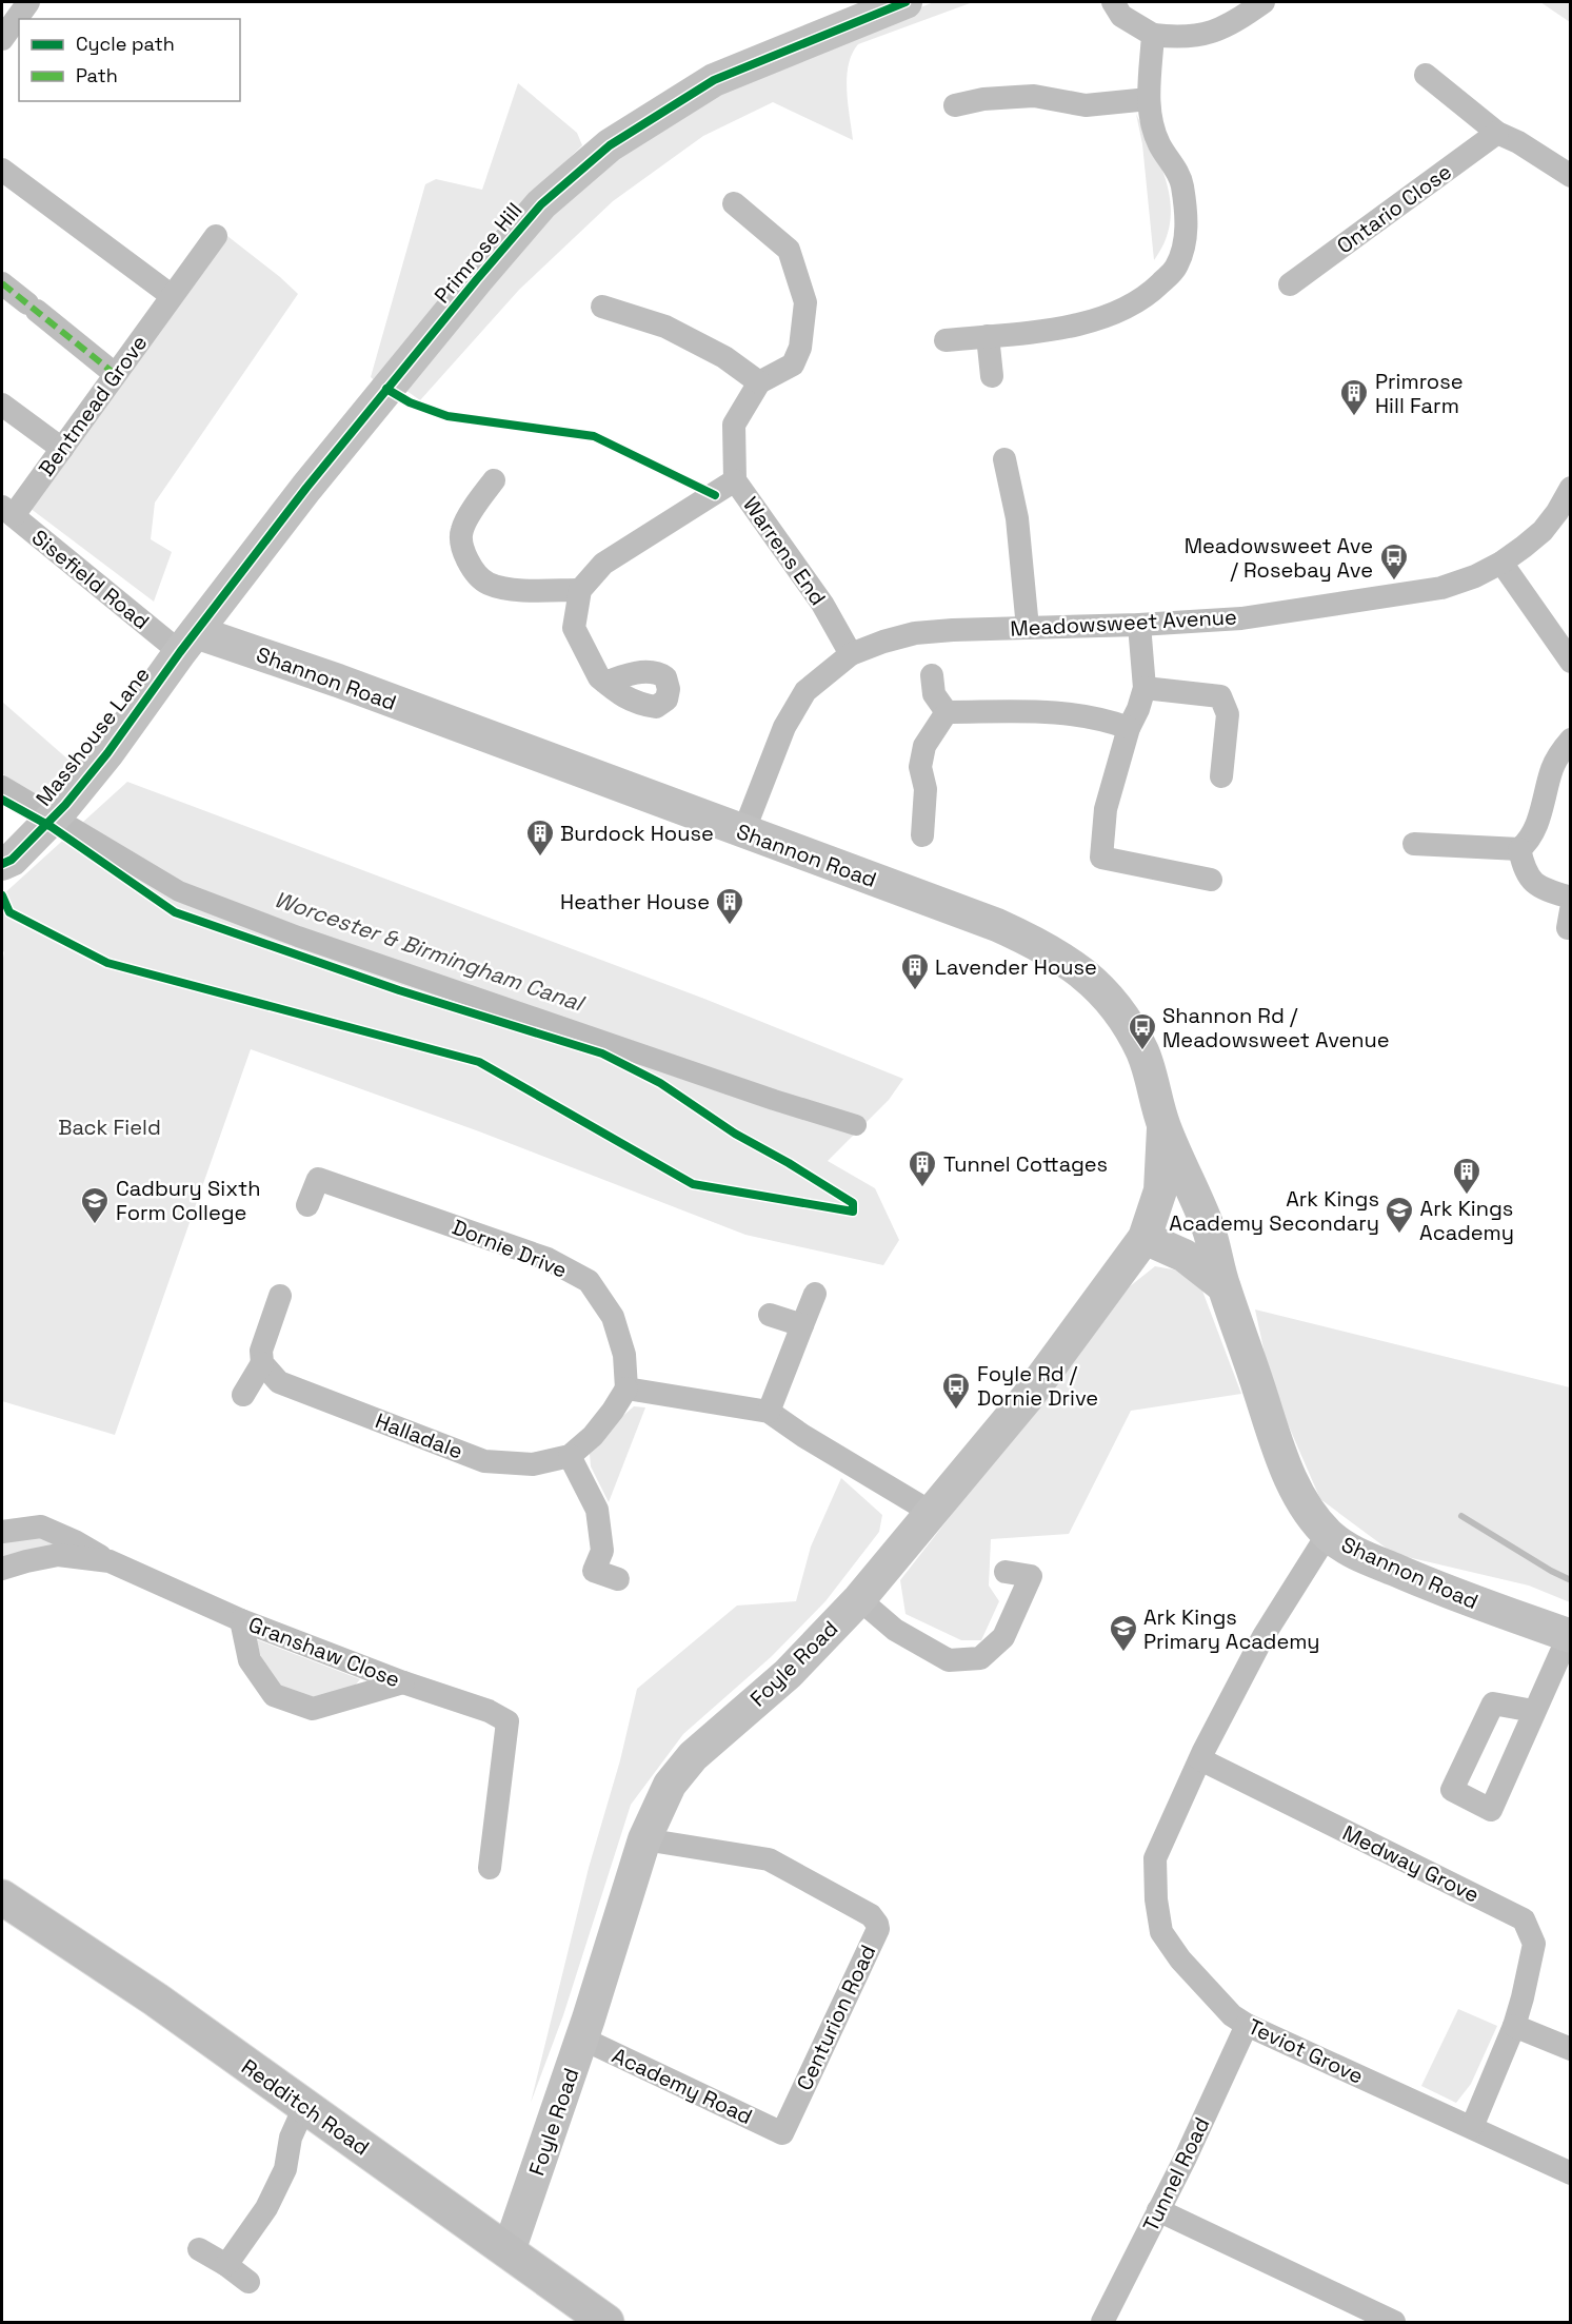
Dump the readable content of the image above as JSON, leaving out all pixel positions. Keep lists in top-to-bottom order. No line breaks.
{"streets":{"highway":["Redditch Road"],"street":["Ontario Close","Primrose Hill","Bentmead Grove","Warrens End","Sisefield Road","Meadowsweet Avenue","Shannon Road","Masshouse Lane","Dornie Drive","Halladale","Granshaw Close","Foyle Road","Medway Grove","Centurion Road","Teviot Grove","Academy Road","Tunnel Road"]},"crossings":[["Primrose Hill","Sisefield Road"],["Primrose Hill","Shannon Road"],["Primrose Hill","Masshouse Lane"],["Bentmead Grove","Sisefield Road"],["Warrens End","Meadowsweet Avenue"],["Sisefield Road","Shannon Road"],["Sisefield Road","Masshouse Lane"],["Meadowsweet Avenue","Shannon Road"],["Shannon Road","Masshouse Lane"],["Shannon Road","Foyle Road"],["Shannon Road","Teviot Grove"],["Dornie Drive","Halladale"],["Foyle Road","Centurion Road"],["Foyle Road","Academy Road"],["Foyle Road","Redditch Road"],["Medway Grove","Teviot Grove"],["Centurion Road","Academy Road"],["Teviot Grove","Tunnel Road"]],"water":["Worcester & Birmingham Canal"],"parks":["Back Field"],"places":{"building":["Primrose Hill Farm","Burdock House","Heather House","Lavender House","Tunnel Cottages","Ark Kings Academy"],"bus stop":["Meadowsweet Ave / Rosebay Ave","Shannon Rd / Meadowsweet Avenue","Foyle Rd / Dornie Drive"],"school or university":["Cadbury Sixth Form College","Ark Kings Academy Secondary","Ark Kings Primary Academy"]},"legend":["Cycle path","Path"]}
